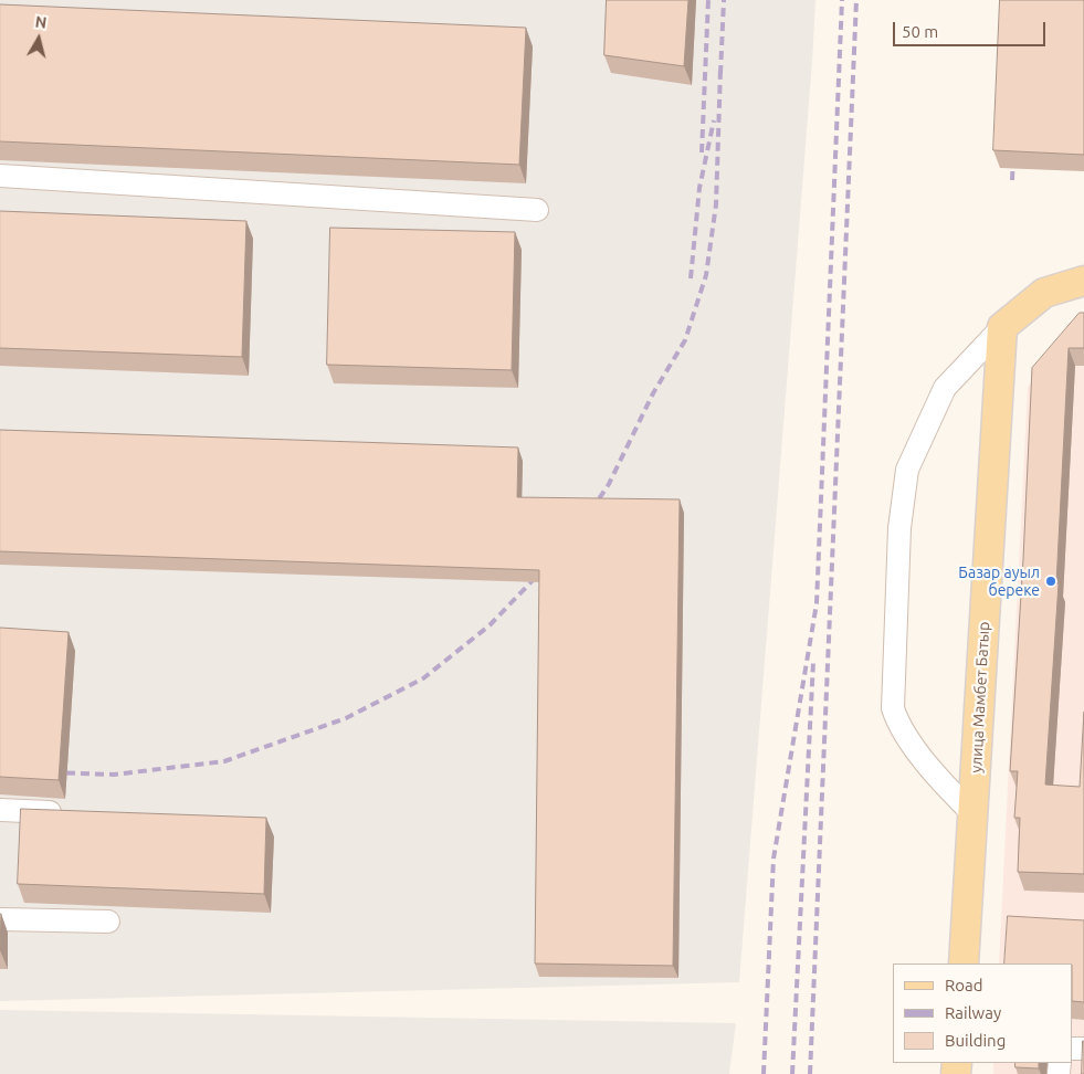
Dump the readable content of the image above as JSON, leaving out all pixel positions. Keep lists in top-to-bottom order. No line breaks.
{"streets":{"main road":["улица Мамбет Батыр"]},"places":["Базар ауыл береке"],"legend":["Road","Railway","Building"],"scale_bar":"50 m","north":"top"}
